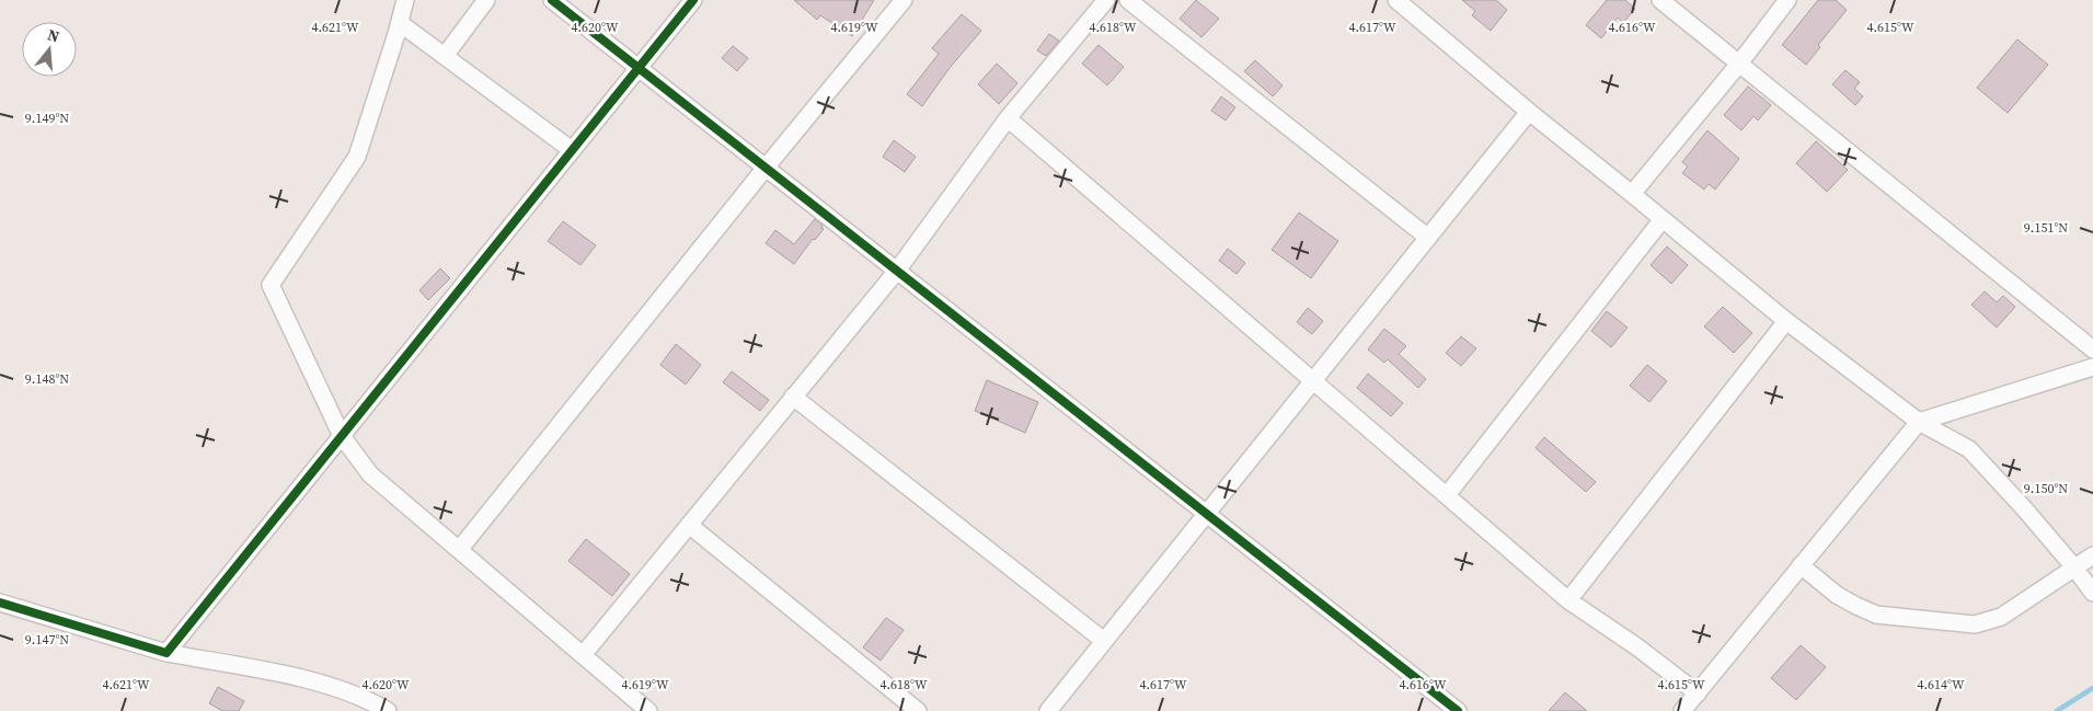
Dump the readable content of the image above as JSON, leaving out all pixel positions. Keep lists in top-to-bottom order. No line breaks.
{"north":"top","coordinates":["4.621°W","4.620°W","4.619°W","4.618°W","4.617°W","4.616°W","4.615°W","9.149°N","9.151°N","9.148°N","9.150°N","9.147°N","4.614°W"]}
